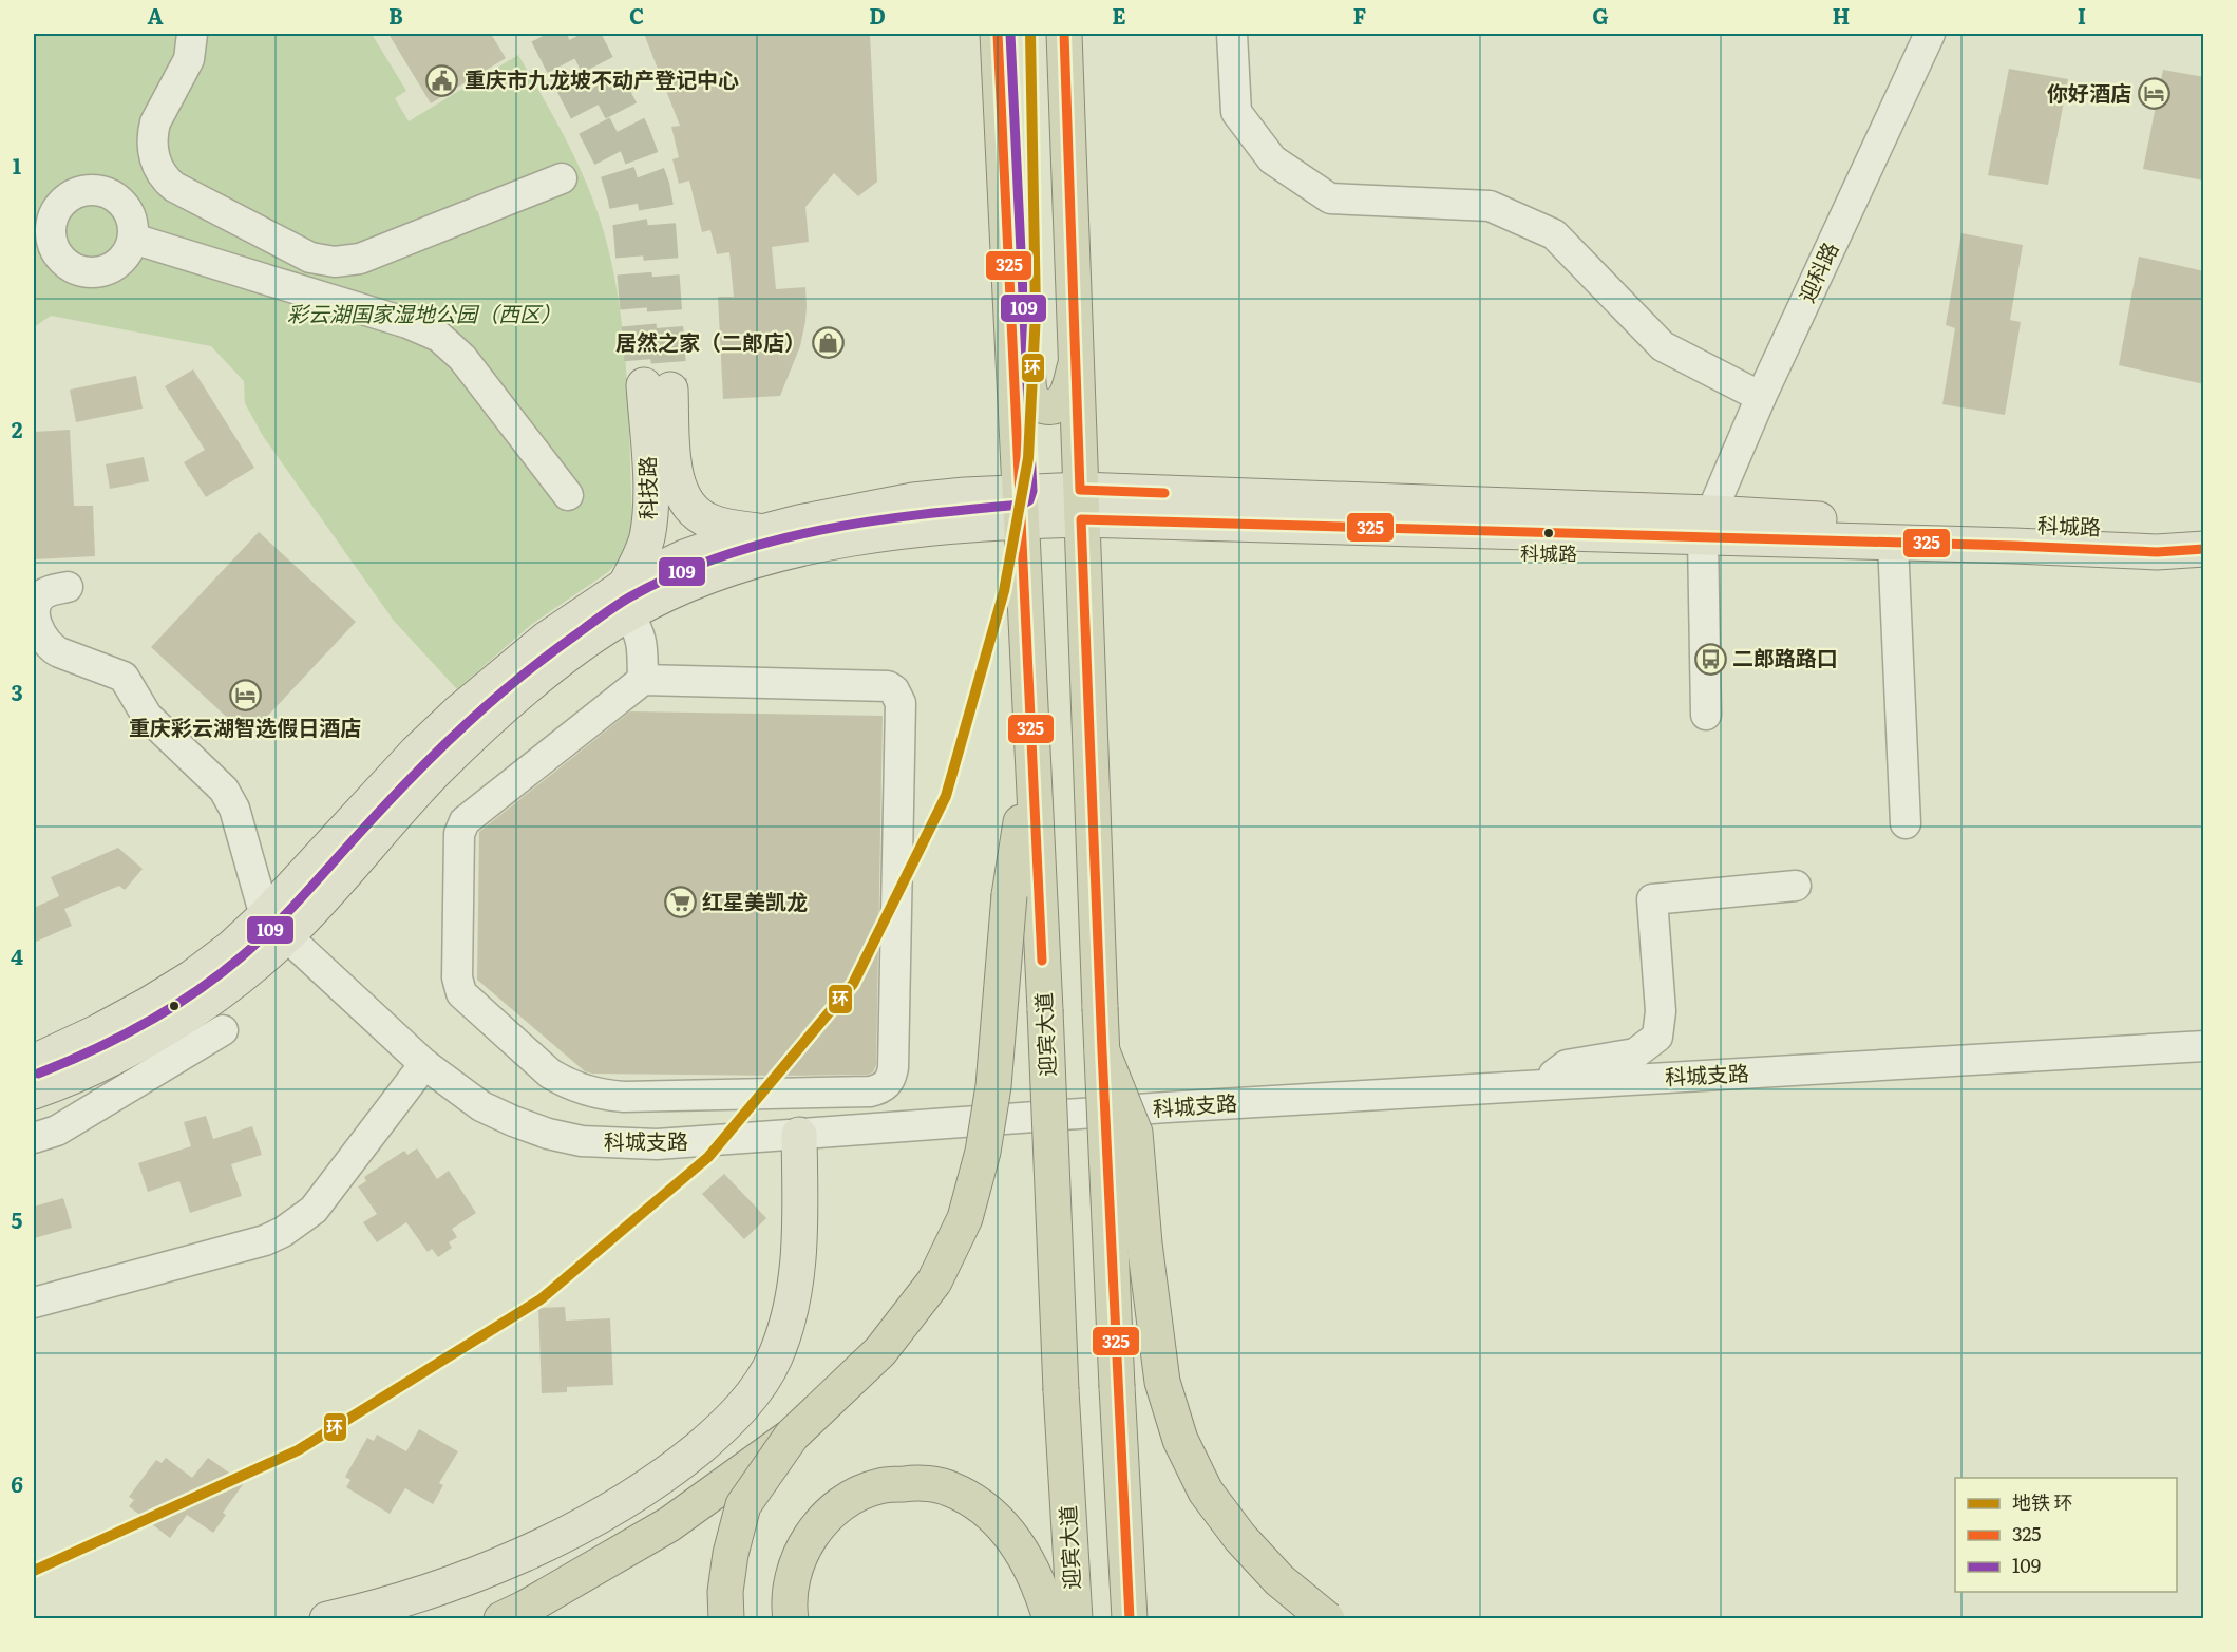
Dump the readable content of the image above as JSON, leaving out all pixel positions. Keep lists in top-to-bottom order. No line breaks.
{"streets":{"highway":["迎宾大道"],"main road":["科技路","科城路"],"street":["迎科路","科城支路"]},"crossings":[["迎科路","科城路"],["科技路","科城路"],["科城路","迎宾大道"],["科城路","科城支路"]],"parks":["彩云湖国家湿地公园（西区）"],"places":{"public building":["重庆市九龙坡不动产登记中心"],"hotel":["你好酒店","重庆彩云湖智选假日酒店"],"shop":["居然之家（二郎店）"],"other":["科城路"],"bus stop":["二郎路路口"],"supermarket":["红星美凯龙"]},"lines":["metro line 环","transit line 325","transit line 109"],"legend":["地铁 环","325","109"],"grid":{"columns":["A","B","C","D","E","F","G","H","I"],"rows":["1","2","3","4","5","6"]}}
